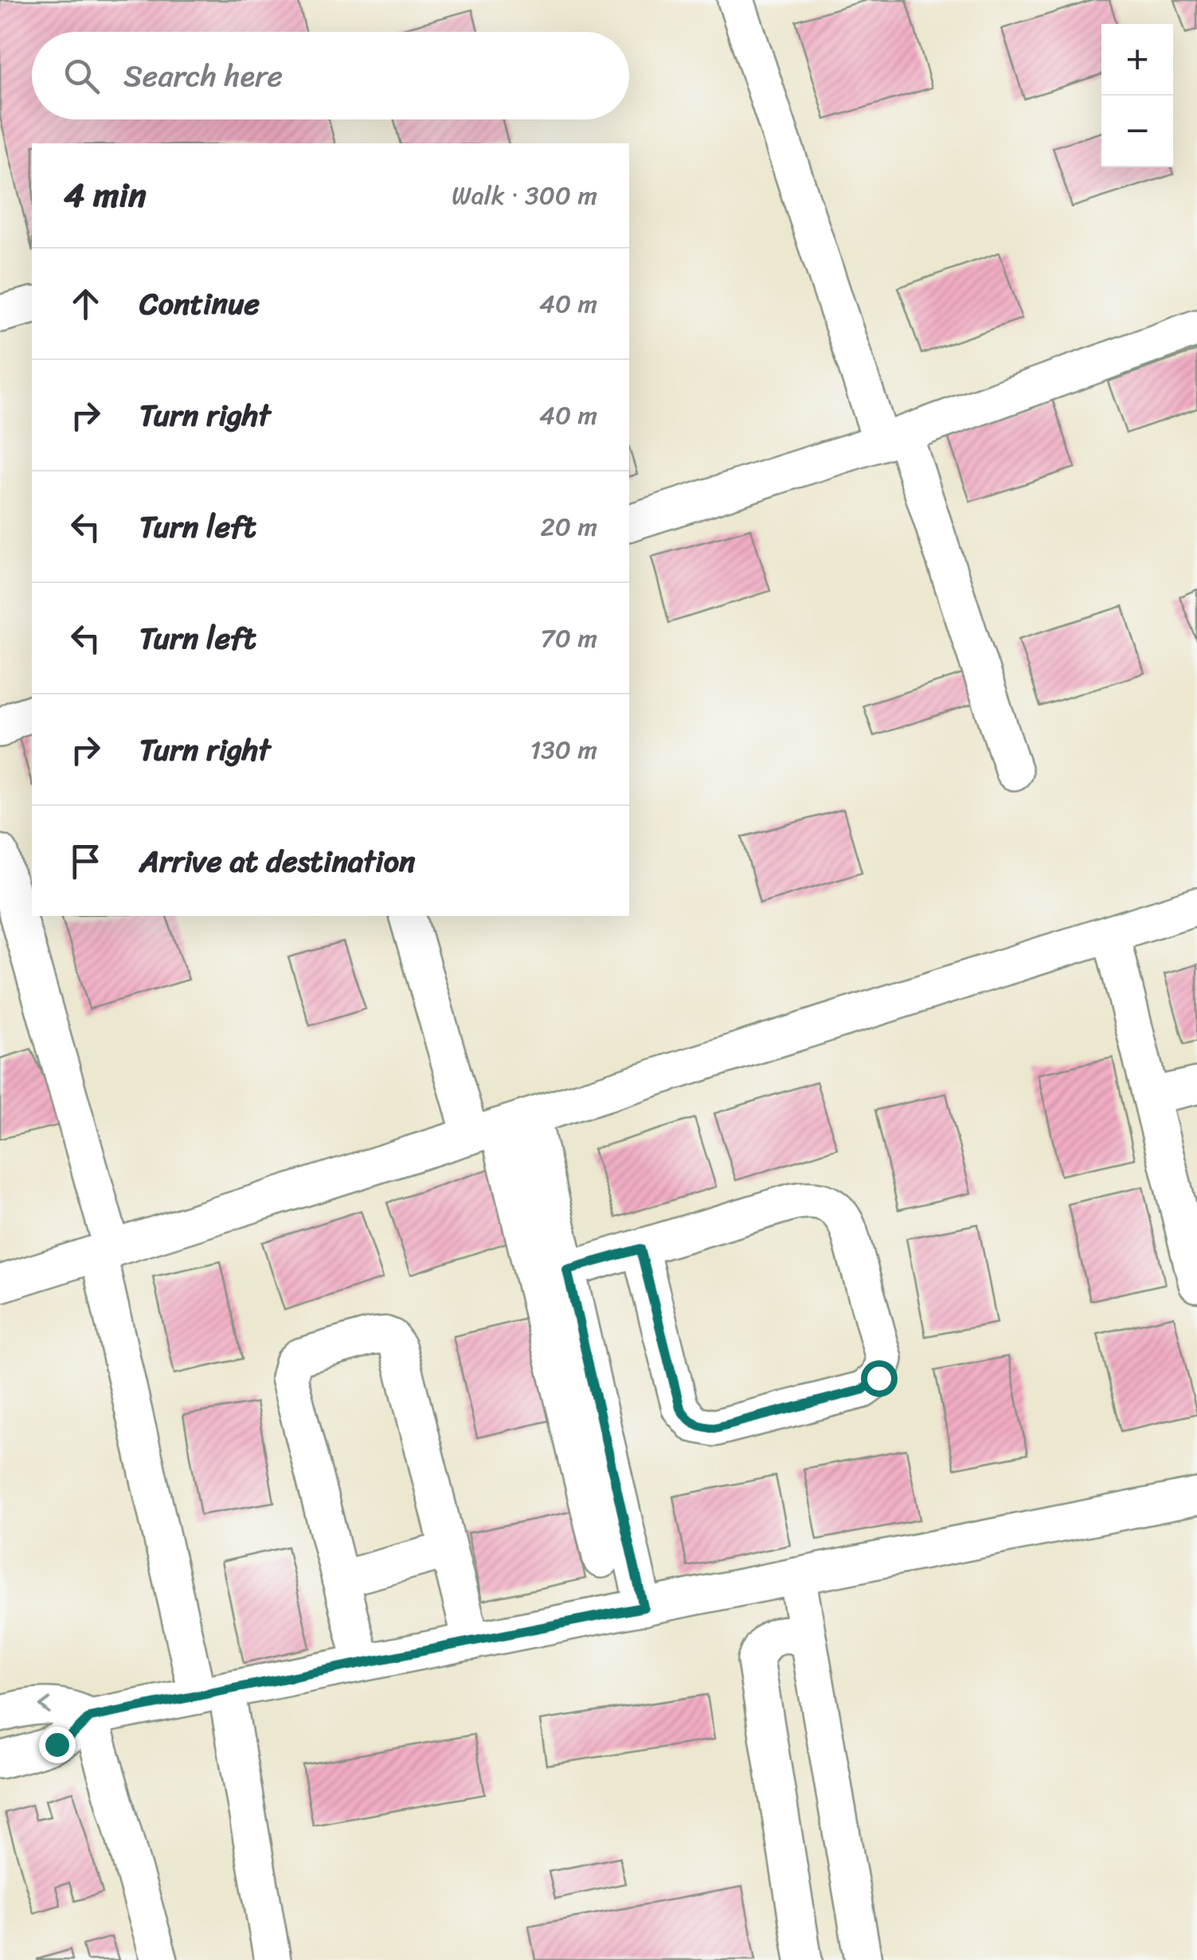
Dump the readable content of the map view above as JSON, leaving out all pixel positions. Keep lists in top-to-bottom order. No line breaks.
{"page":{"map_buttons":["+","−"],"search":"Search here","heading":["4 min","Walk · 300 m"],"list":[["Continue","40 m"],["Turn right","40 m"],["Turn left","20 m"],["Turn left","70 m"],["Turn right","130 m"],"Arrive at destination"]}}
